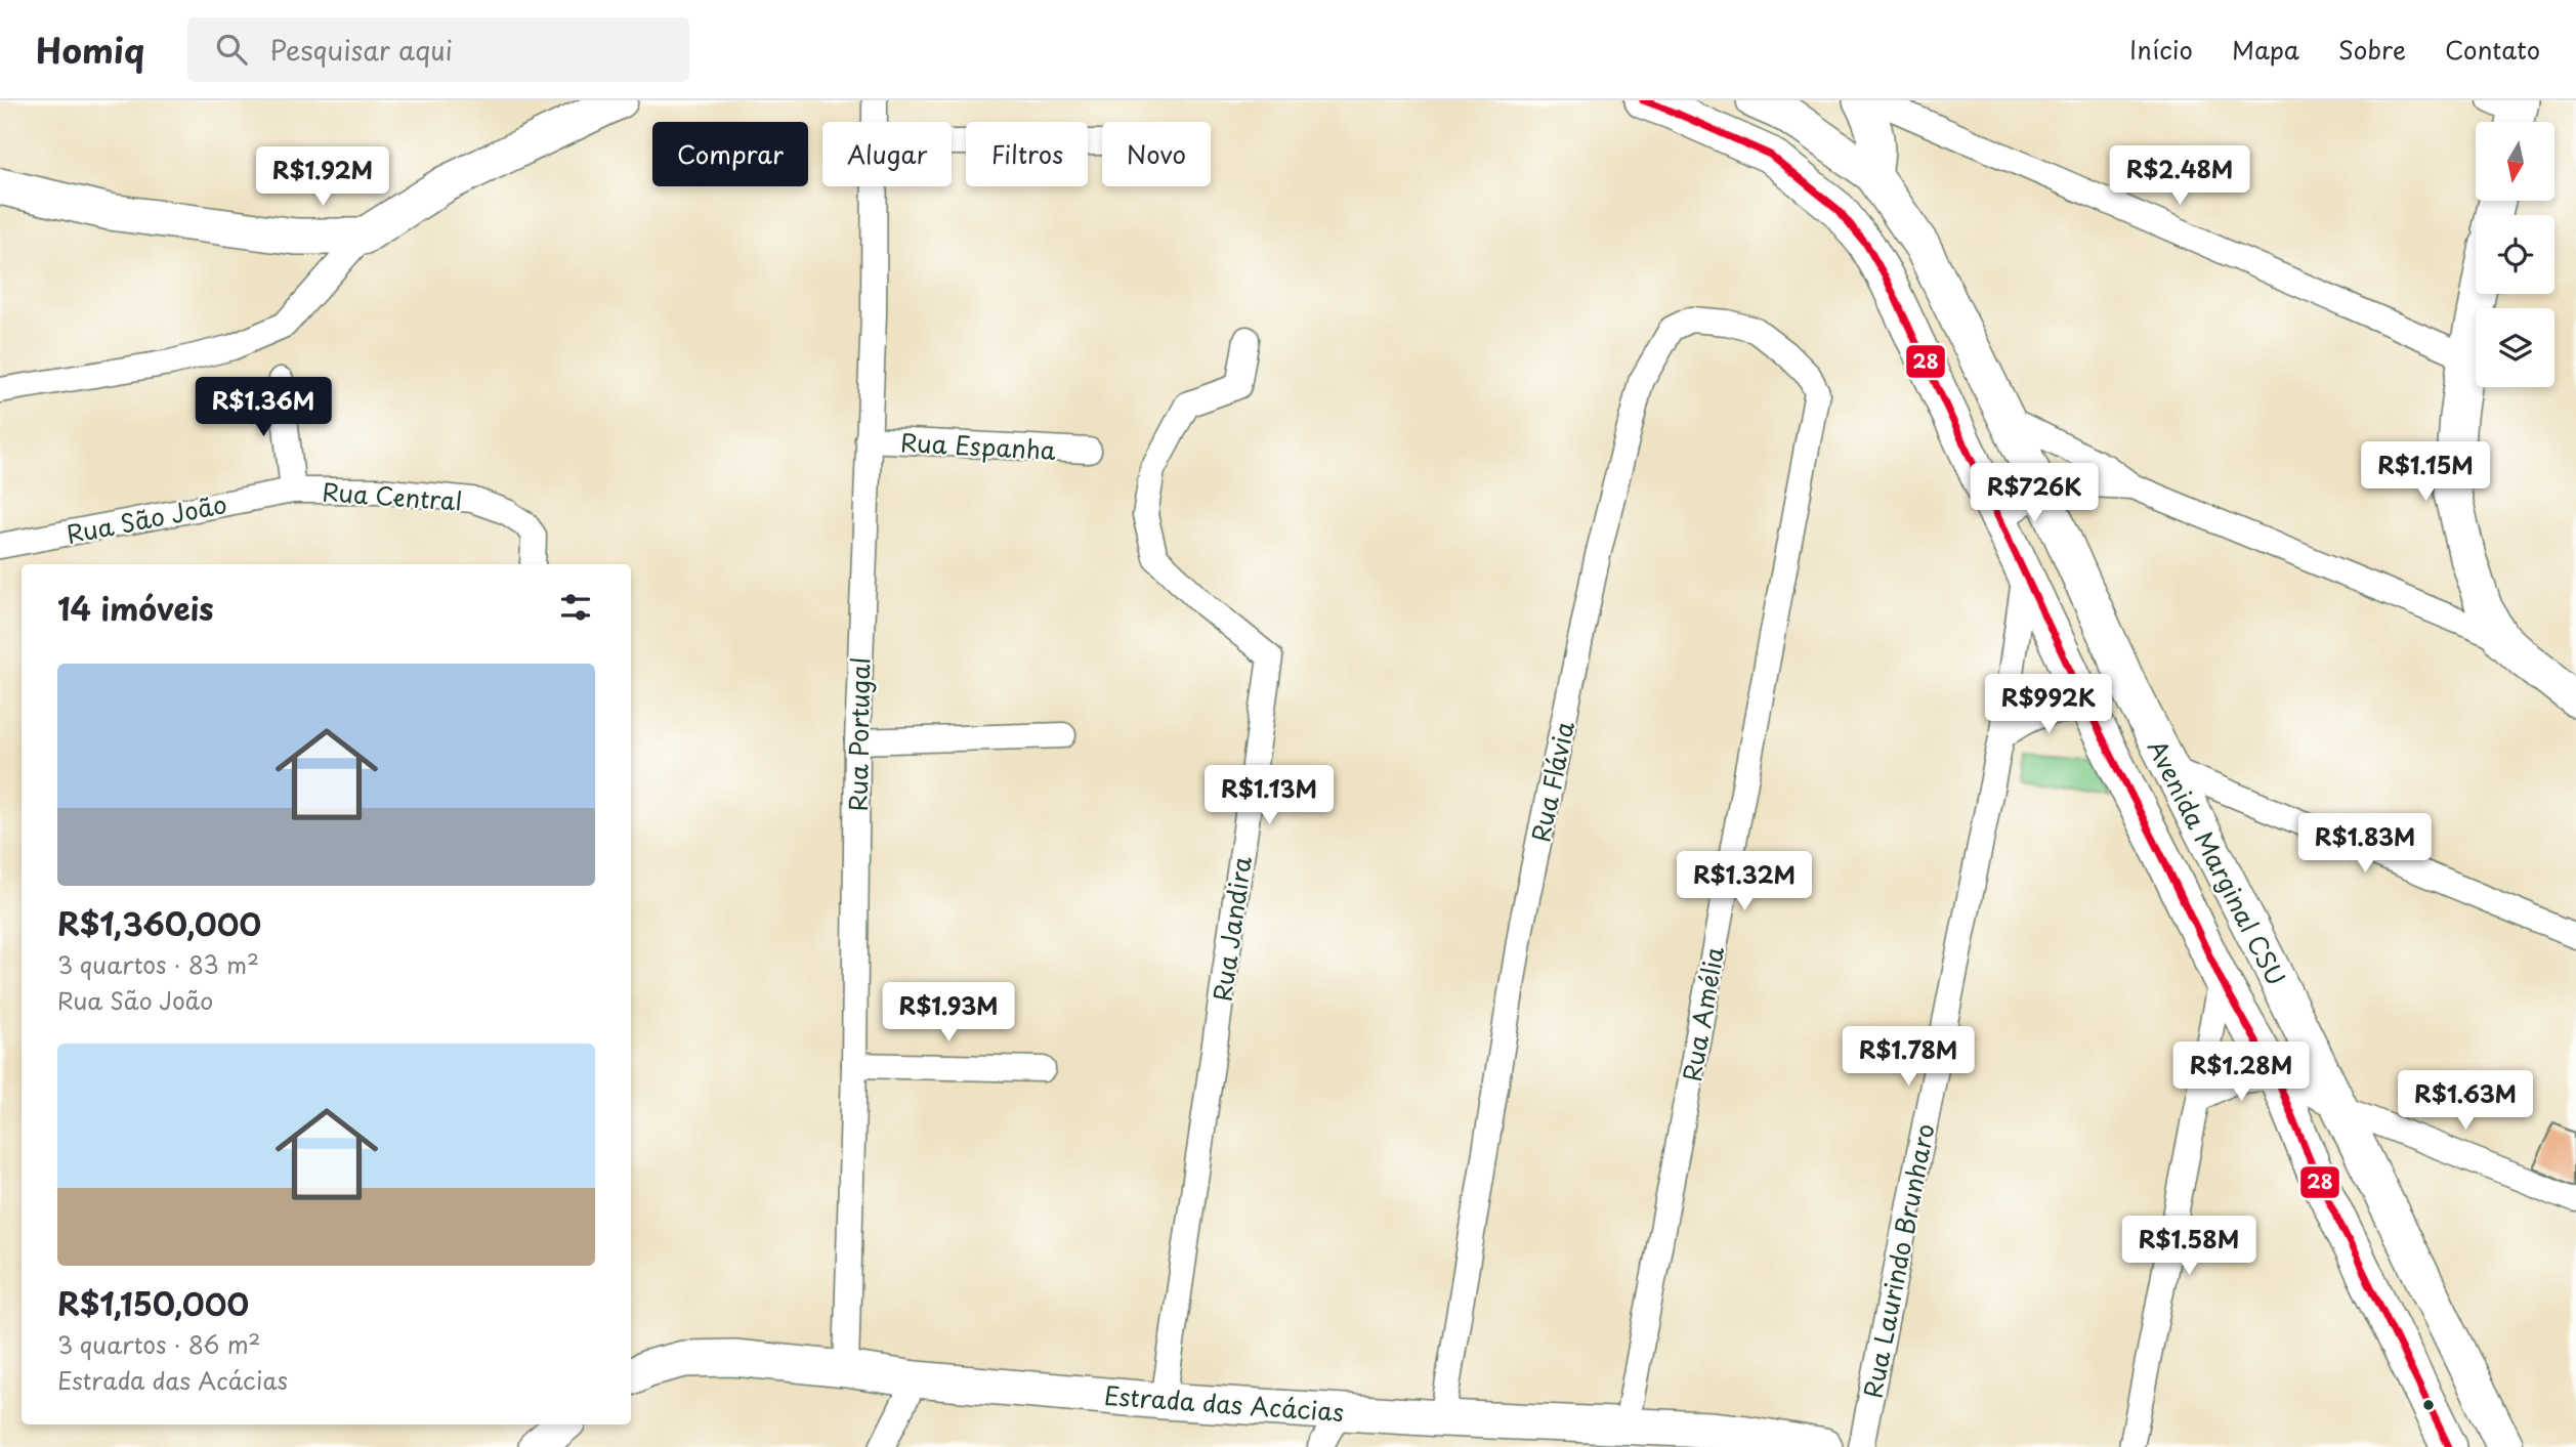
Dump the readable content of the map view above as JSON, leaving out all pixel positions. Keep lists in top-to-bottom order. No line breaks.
{"streets":{"main road":["Avenida Marginal CSU","Estrada das Acácias"],"street":["Rua Espanha","Rua Central","Rua São João","Rua Portugal","Rua Flávia","Rua Jandira","Rua Amélia","Rua Laurindo Brunharo"]},"crossings":[["Rua Espanha","Rua Portugal"],["Rua Central","Rua São João"],["Rua Portugal","Estrada das Acácias"],["Rua Flávia","Rua Amélia"],["Rua Flávia","Estrada das Acácias"],["Avenida Marginal CSU","Rua Laurindo Brunharo"],["Rua Jandira","Estrada das Acácias"],["Rua Amélia","Estrada das Acácias"]],"lines":["transit line 28"],"north":"bottom","page":{"header":"Homiq","search":"Pesquisar aqui","nav":["Início","Mapa","Sobre","Contato"],"chip":["Comprar","Alugar","Filtros","Novo"],"price":["R$2.48M","R$1.92M","R$1.36M","R$1.15M","R$726K","R$992K","R$1.13M","R$1.83M","R$1.32M","R$1.93M","R$1.78M","R$1.28M","R$1.63M","R$1.58M"],"heading":"14 imóveis","list":[{"name":"R$1,360,000","note":"3 quartos · 83 m² · Rua São João"},{"name":"R$1,150,000","note":"3 quartos · 86 m² · Estrada das Acácias"}]}}
